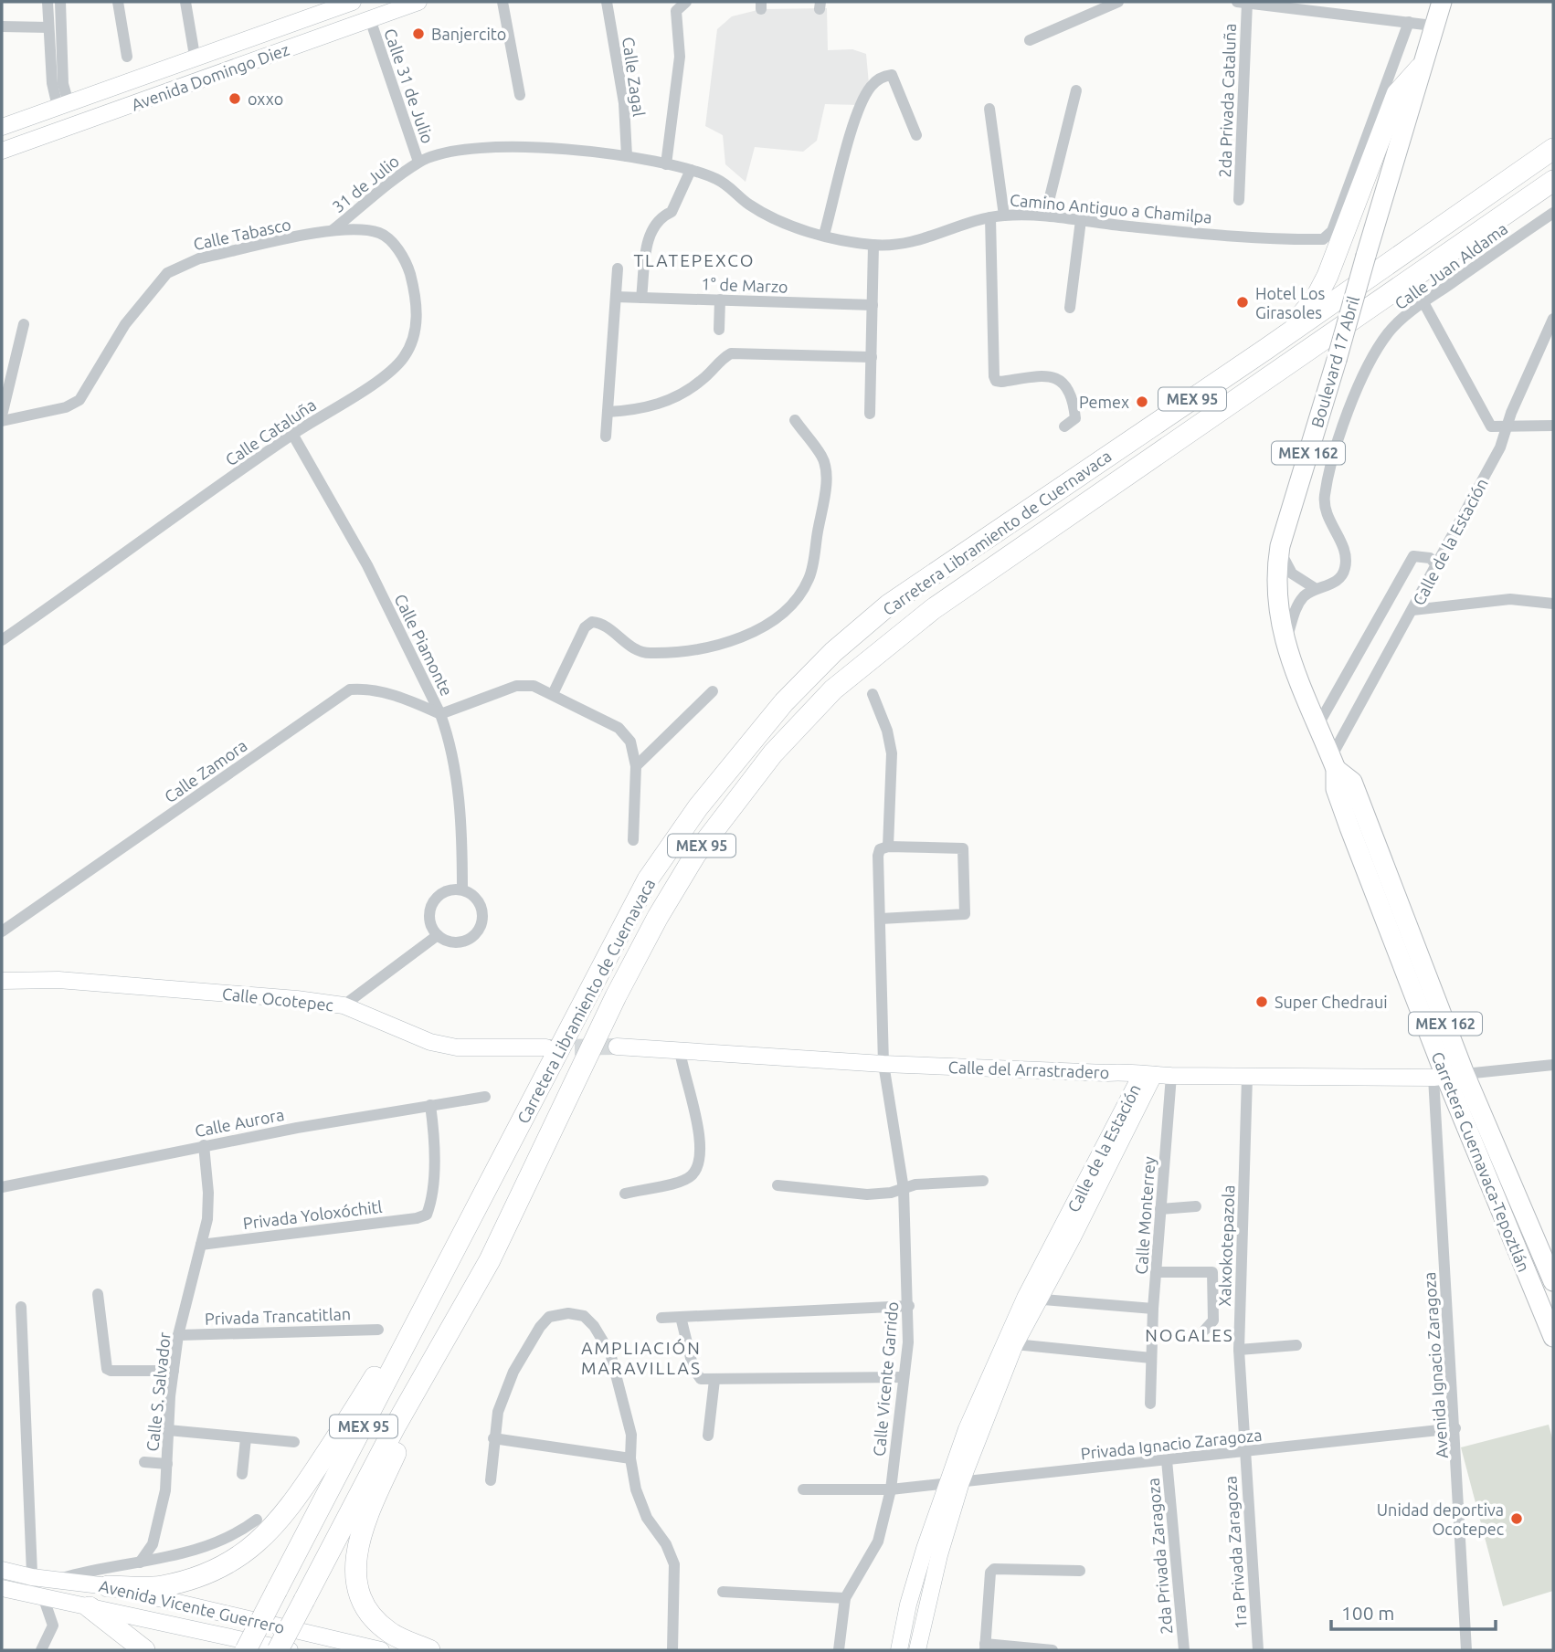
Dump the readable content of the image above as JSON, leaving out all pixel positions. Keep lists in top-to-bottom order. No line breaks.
{"streets":{"highway":["MEX 95","Carretera Libramiento de Cuernavaca"],"main road":["Boulevard 17 Abril","MEX 162","Carretera Cuernavaca-Tepoztlán"],"street":["Avenida Domingo Diez","Calle Zagal","Calle 31 de Julio","2da Privada Cataluña","31 de Julio","Camino Antiguo a Chamilpa","Calle Tabasco","Calle Juan Aldama","1° de Marzo","Calle Cataluña","Calle de la Estación","Calle Piamonte","Calle Zamora","Calle Ocotepec","Calle del Arrastradero","Calle Aurora","Privada Yoloxóchitl","Calle Monterrey","Xalxokotepazola","Privada Trancatitlan","Avenida Ignacio Zaragoza","Calle Vicente Garrido","Calle S. Salvador","Privada Ignacio Zaragoza","1ra Privada Zaragoza","2da Privada Zaragoza","Avenida Vicente Guerrero"]},"crossings":[["Avenida Domingo Diez","Calle 31 de Julio"],["Calle Zagal","Camino Antiguo a Chamilpa"],["Calle 31 de Julio","31 de Julio"],["Calle 31 de Julio","Camino Antiguo a Chamilpa"],["31 de Julio","Camino Antiguo a Chamilpa"],["31 de Julio","Calle Tabasco"],["31 de Julio","Calle Cataluña"],["Calle Tabasco","Calle Cataluña"],["Calle Juan Aldama","Boulevard 17 Abril"],["Boulevard 17 Abril","Calle de la Estación"],["Boulevard 17 Abril","Carretera Cuernavaca-Tepoztlán"],["Calle Cataluña","Calle Piamonte"],["Calle de la Estación","Calle del Arrastradero"],["Calle de la Estación","Carretera Cuernavaca-Tepoztlán"],["Calle de la Estación","Privada Ignacio Zaragoza"],["Calle Piamonte","Calle Zamora"],["Calle del Arrastradero","Carretera Cuernavaca-Tepoztlán"],["Calle del Arrastradero","Calle Monterrey"],["Calle del Arrastradero","Xalxokotepazola"],["Calle del Arrastradero","Avenida Ignacio Zaragoza"],["Calle del Arrastradero","Calle Vicente Garrido"],["Calle Aurora","Privada Yoloxóchitl"],["Calle Aurora","Calle S. Salvador"],["Carretera Cuernavaca-Tepoztlán","Avenida Ignacio Zaragoza"],["Privada Yoloxóchitl","Calle S. Salvador"],["Xalxokotepazola","Privada Ignacio Zaragoza"],["Xalxokotepazola","1ra Privada Zaragoza"],["Privada Trancatitlan","Calle S. Salvador"],["Avenida Ignacio Zaragoza","Privada Ignacio Zaragoza"],["Calle Vicente Garrido","Privada Ignacio Zaragoza"],["Privada Ignacio Zaragoza","1ra Privada Zaragoza"],["Privada Ignacio Zaragoza","2da Privada Zaragoza"]],"districts":["TLATEPEXCO","NOGALES","AMPLIACIÓN MARAVILLAS"],"places":["Banjercito","oxxo","Hotel Los Girasoles","Pemex","Super Chedraui","Unidad deportiva Ocotepec"],"scale_bar":"100 m"}
